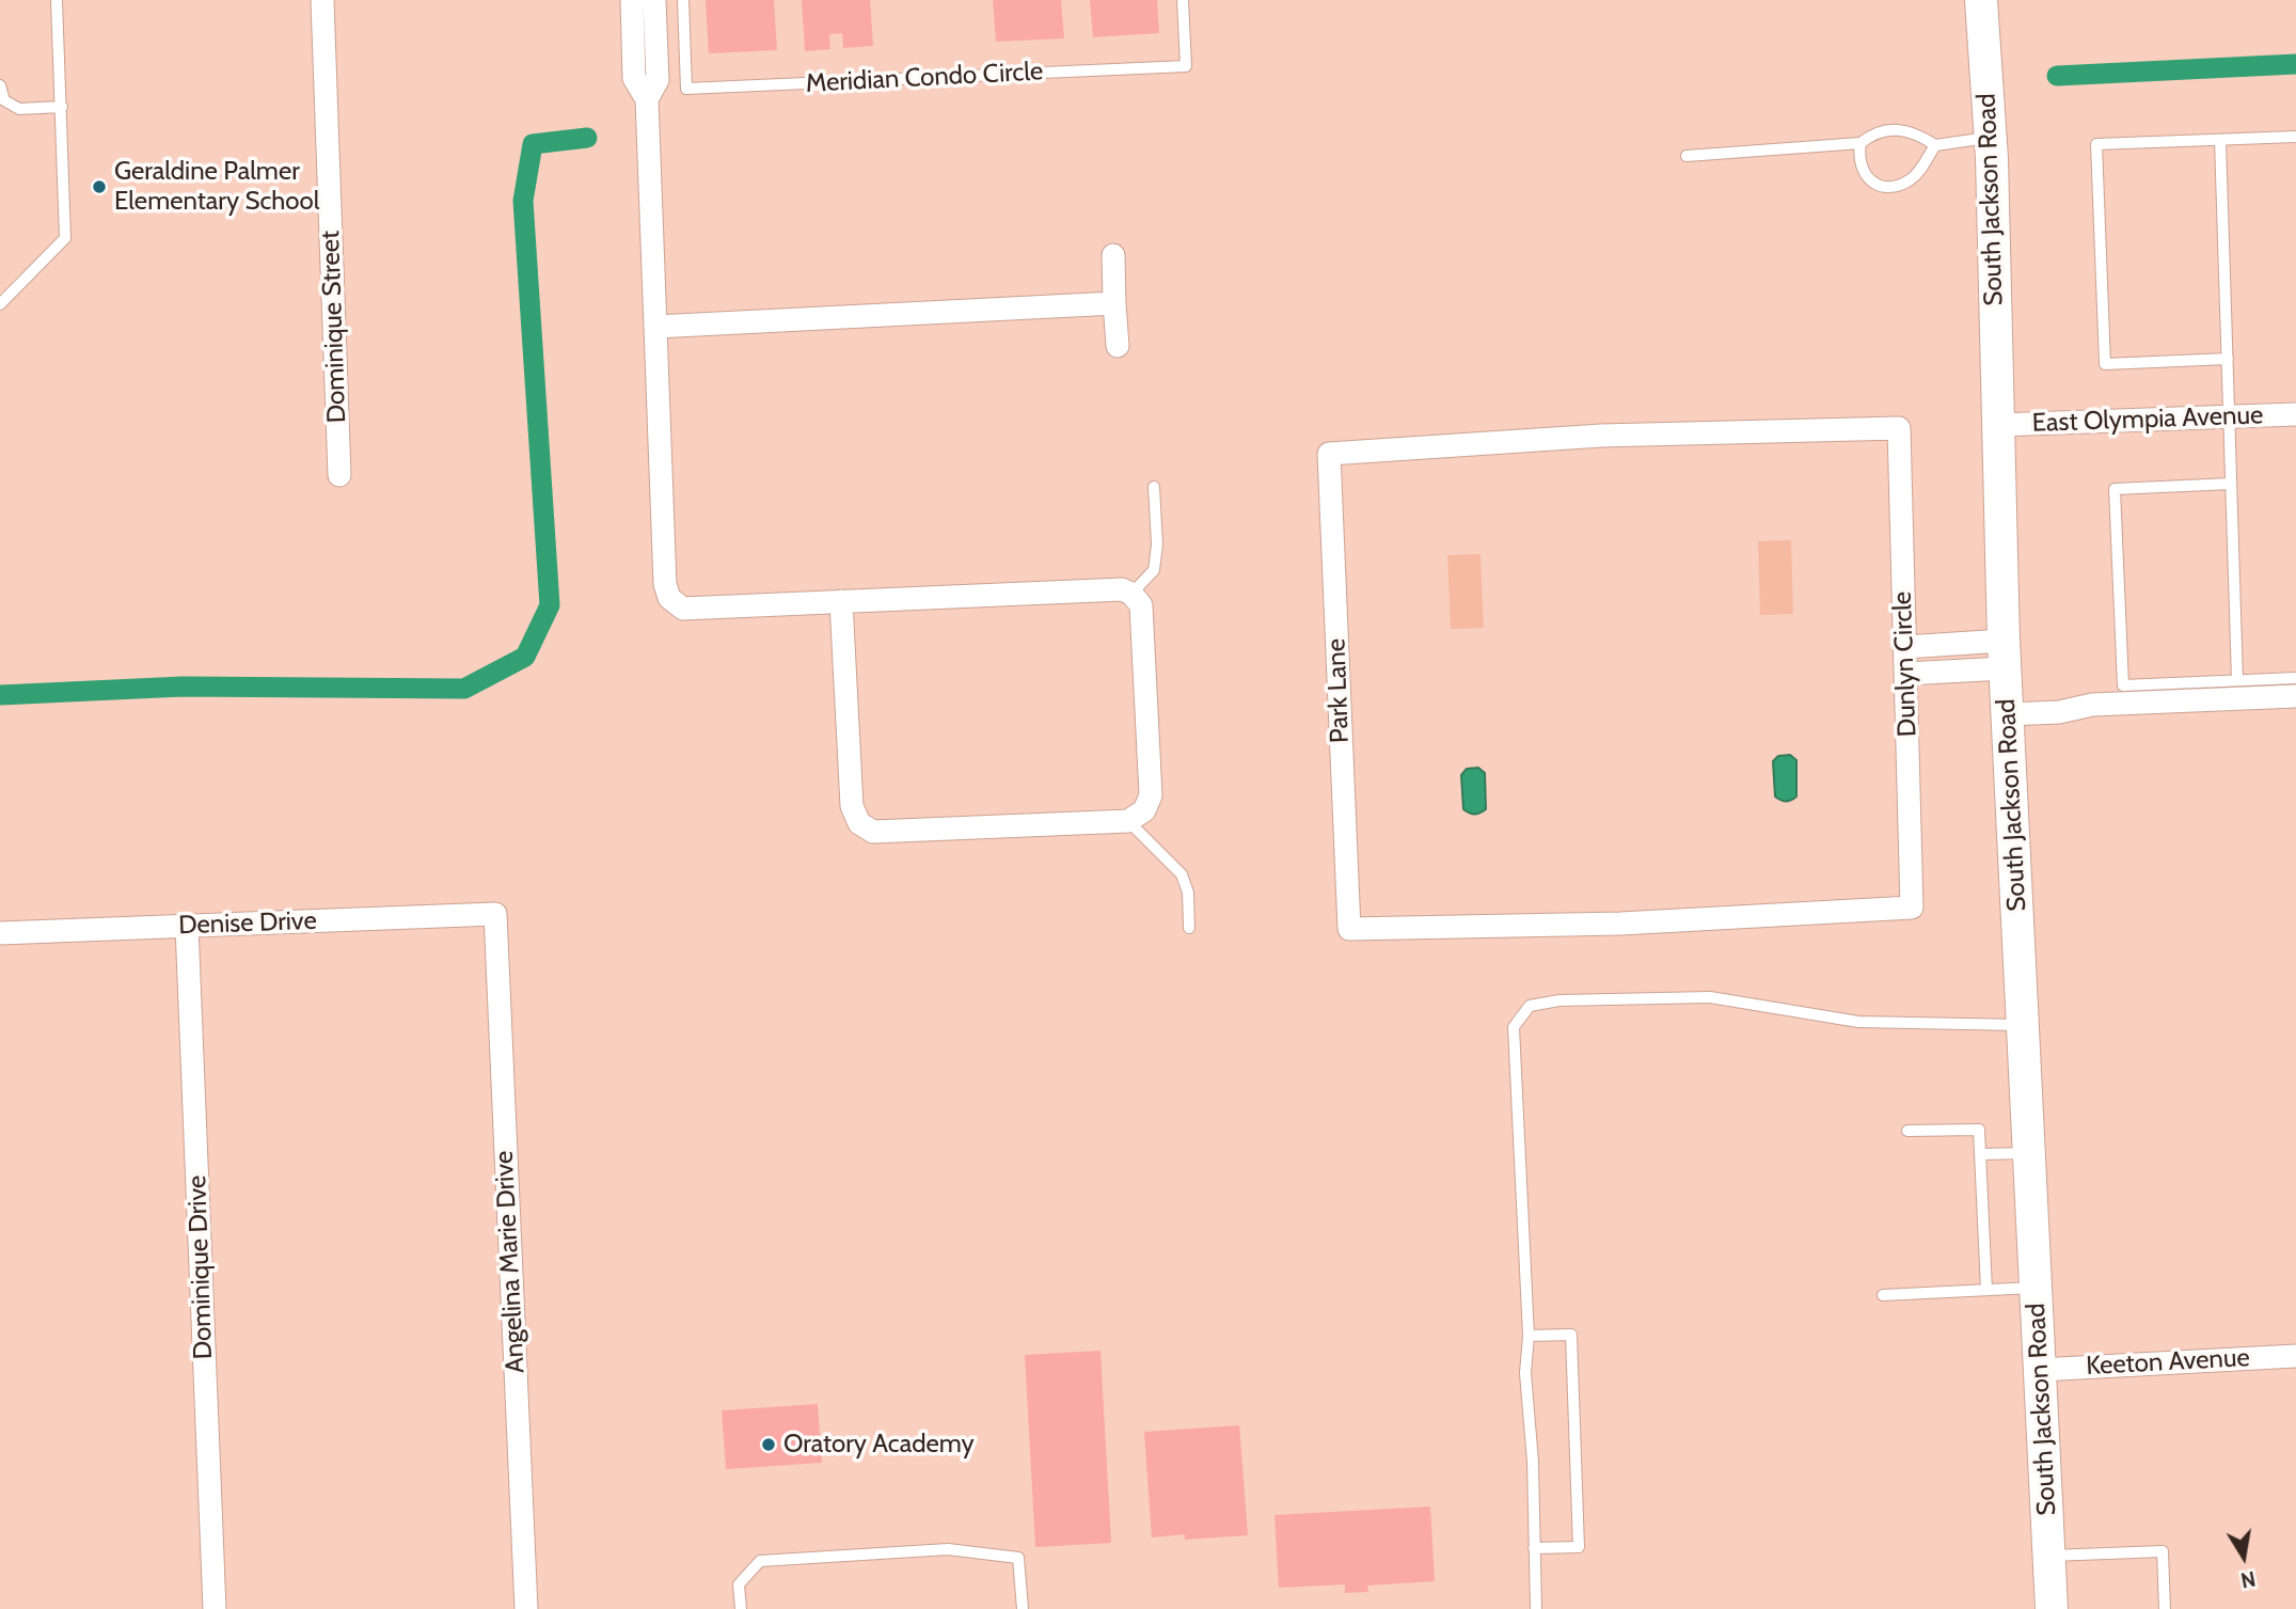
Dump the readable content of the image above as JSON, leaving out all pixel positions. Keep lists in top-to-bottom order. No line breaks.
{"streets":{"main road":["South Jackson Road"],"street":["Dominique Street","East Olympia Avenue","Dunlyn Circle","Park Lane","Denise Drive","Angelina Marie Drive","Dominique Drive","Keeton Avenue"],"lane":["Meridian Condo Circle"]},"crossings":[["South Jackson Road","East Olympia Avenue"],["South Jackson Road","Keeton Avenue"],["Dunlyn Circle","Park Lane"],["Denise Drive","Angelina Marie Drive"],["Denise Drive","Dominique Drive"]],"places":["Geraldine Palmer Elementary School","Oratory Academy"],"north":"bottom"}
